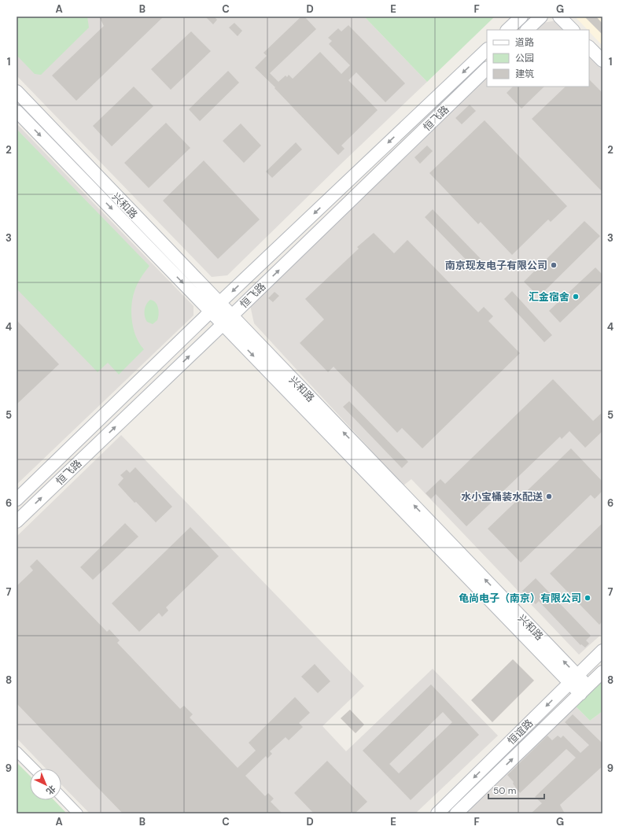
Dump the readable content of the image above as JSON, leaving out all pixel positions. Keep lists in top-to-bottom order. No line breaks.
{"streets":{"main road":["恒飞路","兴和路","恒谊路"]},"crossings":[["恒飞路","兴和路"],["兴和路","恒谊路"]],"places":["南京现友电子有限公司","汇金宿舍","水小宝桶装水配送","龟尚电子（南京）有限公司"],"legend":["道路","公园","建筑"],"scale_bar":"50 m","north":"bottom right","grid":{"columns":["A","B","C","D","E","F","G"],"rows":["1","2","3","4","5","6","7","8","9"]}}
